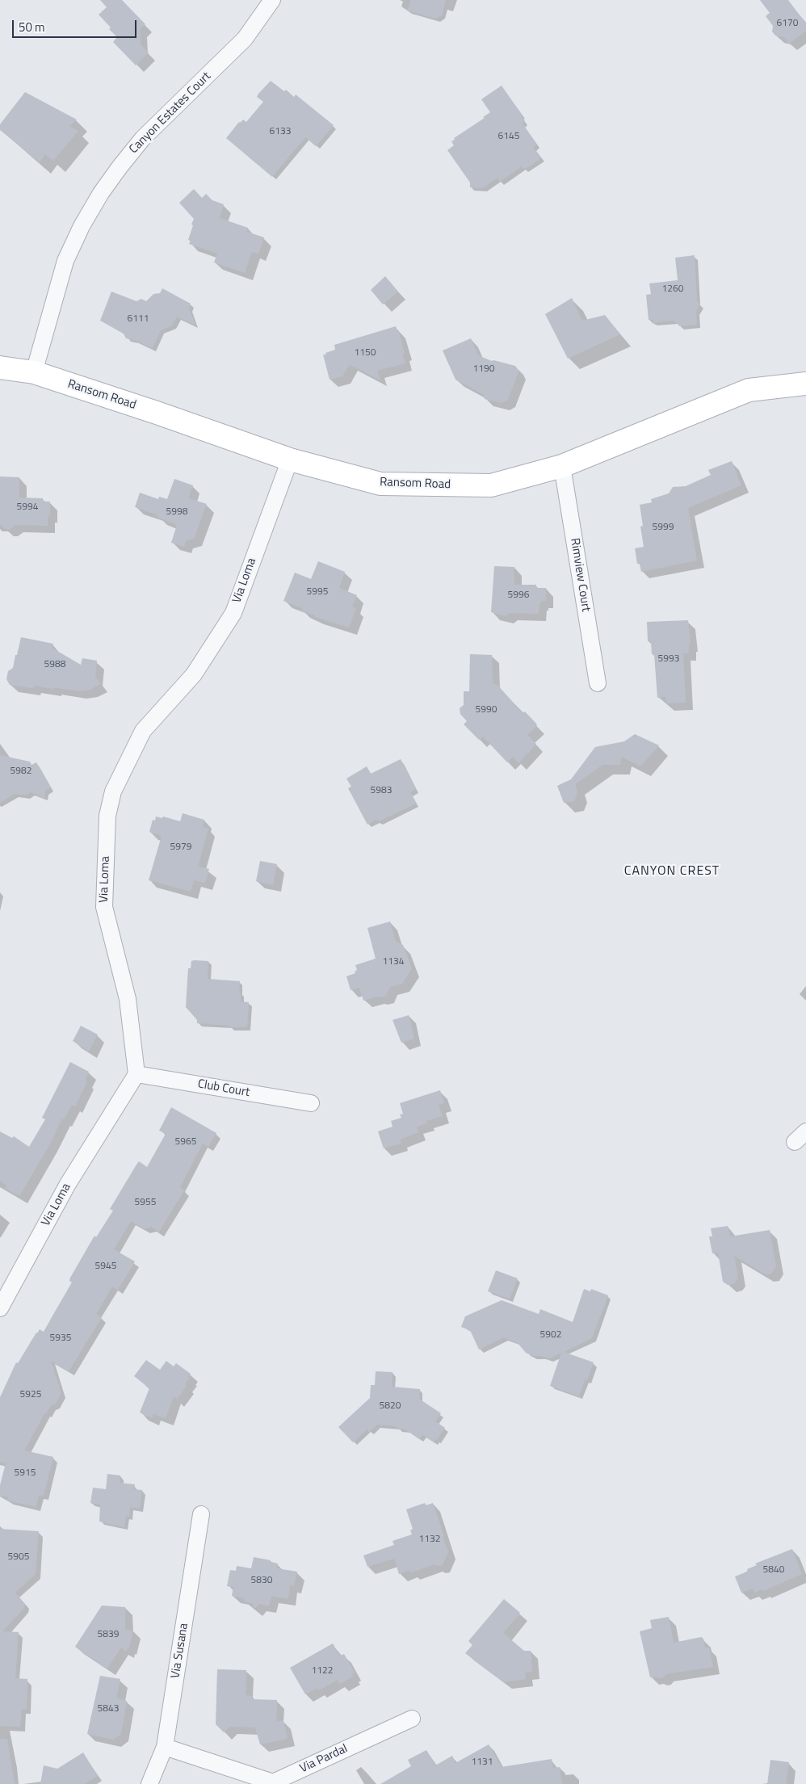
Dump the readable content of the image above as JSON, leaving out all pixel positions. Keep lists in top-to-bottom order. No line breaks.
{"streets":{"street":["Canyon Estates Court","Ransom Road","Rimview Court","Via Loma","Club Court","Via Susana","Via Pardal"]},"crossings":[["Canyon Estates Court","Ransom Road"],["Ransom Road","Rimview Court"],["Ransom Road","Via Loma"],["Via Loma","Club Court"],["Via Susana","Via Pardal"]],"districts":["CANYON CREST"],"house_numbers":["6170","6133","6145","1260","6111","1150","1190","5994","5998","5999","5995","5996","5993","5988","5990","5982","5983","5979","1134","5965","5955","5945","5902","5935","5925","5820","5915","1132","5905","5840","5830","5839","1122","5843","1131"],"scale_bar":"50 m"}
